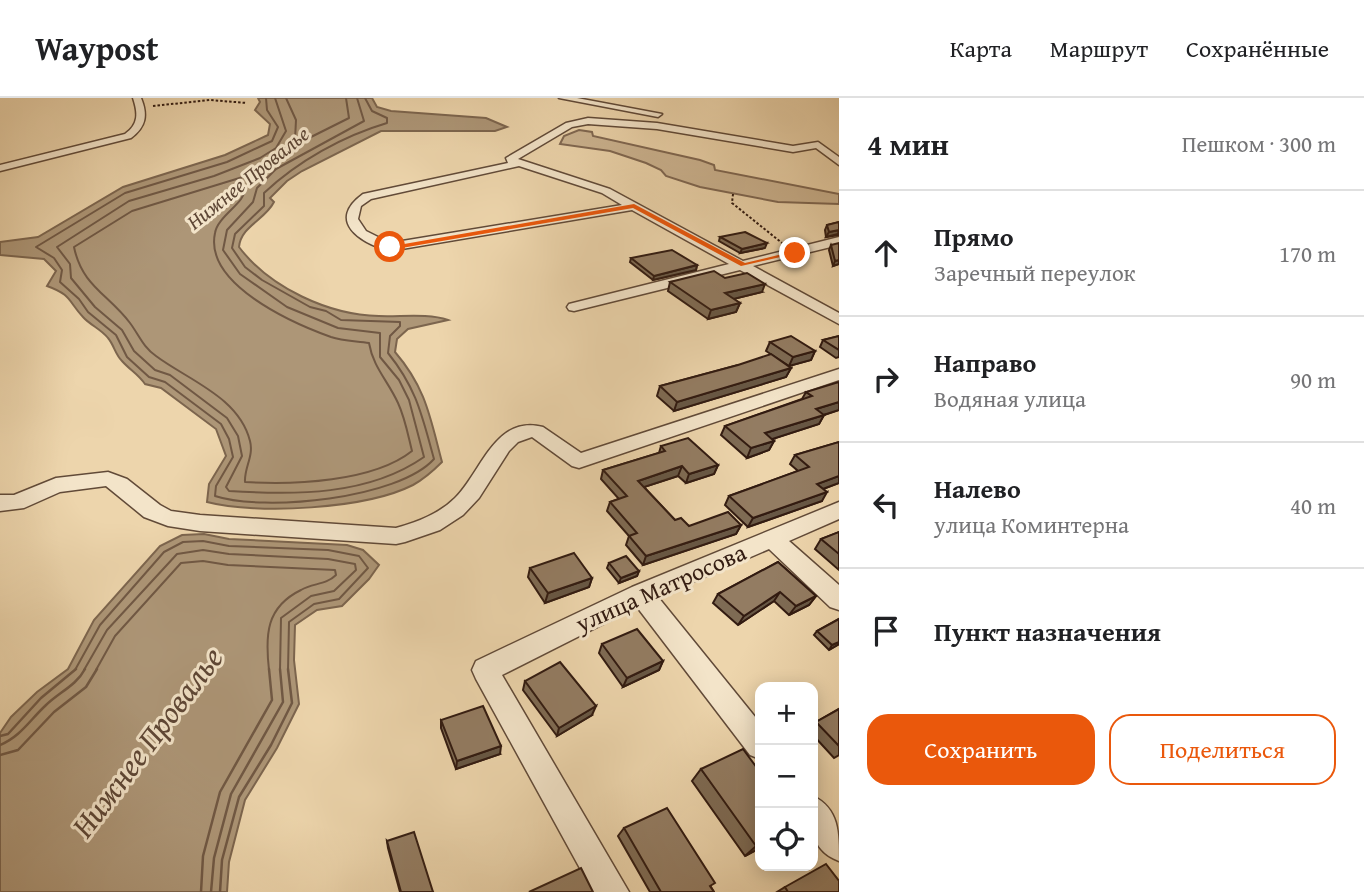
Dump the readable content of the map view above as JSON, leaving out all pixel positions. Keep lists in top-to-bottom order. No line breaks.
{"streets":{"street":["улица Матросова"]},"water":["Нижнее Провалье"],"page":{"header":"Waypost","nav":["Карта","Маршрут","Сохранённые"],"heading":["4 мин","Пешком · 300 m"],"list":[["Прямо","Заречный переулок","170 m"],["Направо","Водяная улица","90 m"],["Налево","улица Коминтерна","40 m"],"Пункт назначения"],"map_buttons":["+","−"],"buttons":["Сохранить","Поделиться"]}}
